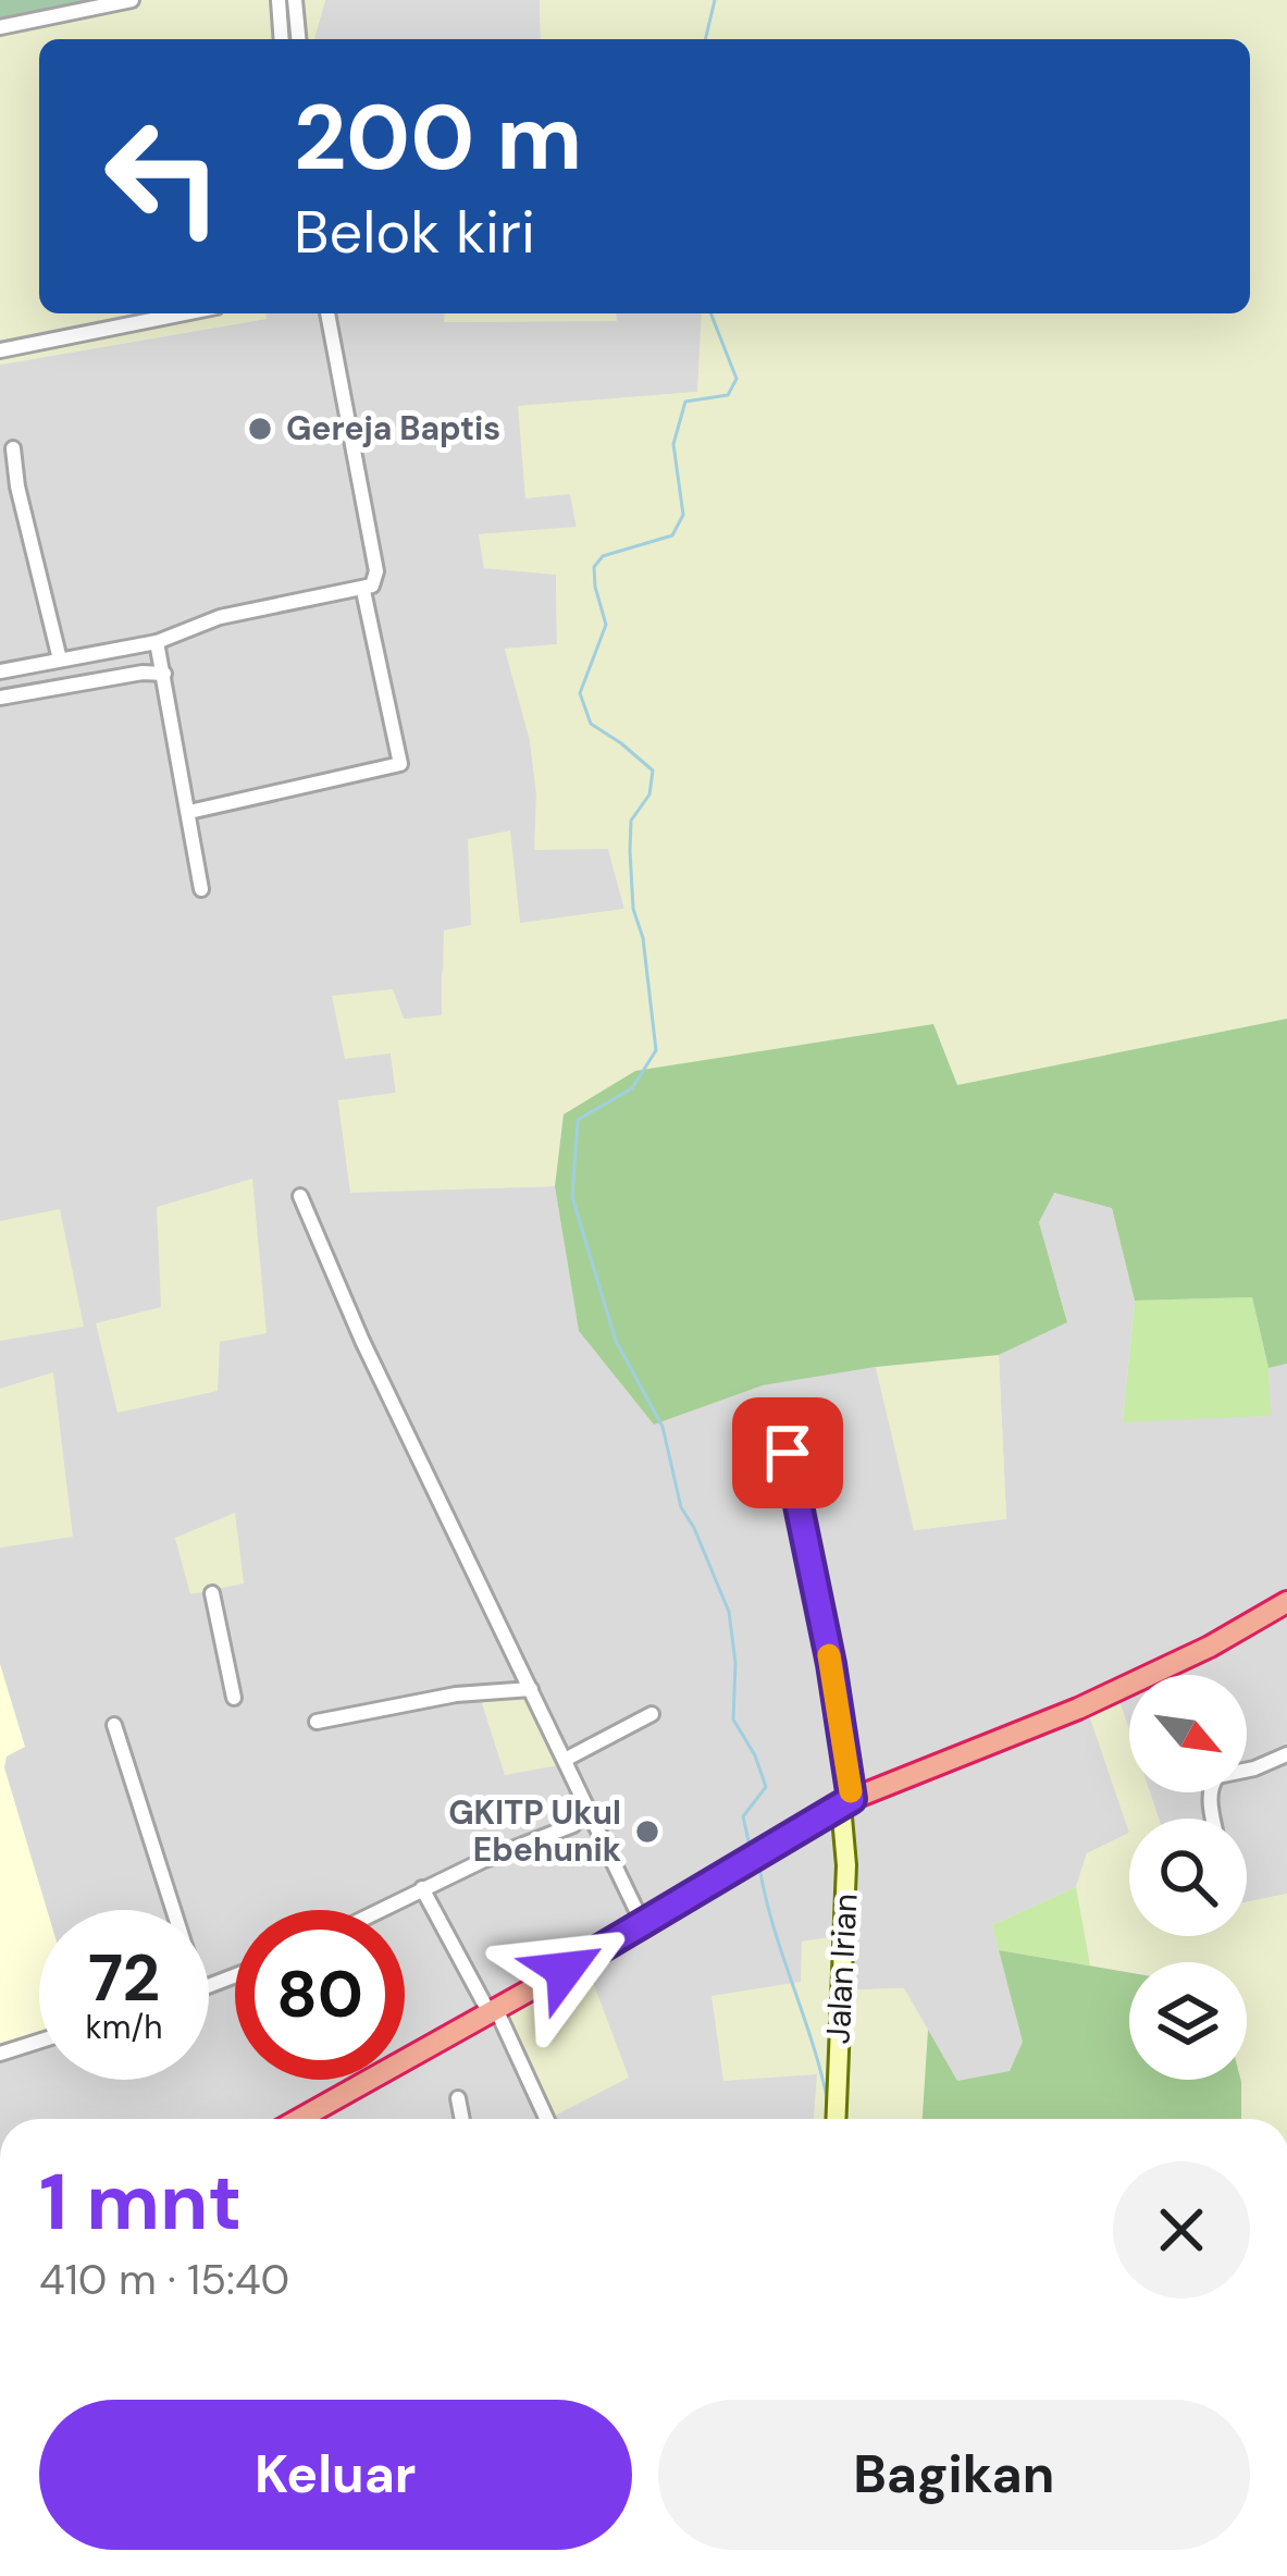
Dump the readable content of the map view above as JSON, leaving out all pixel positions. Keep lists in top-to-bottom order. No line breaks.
{"streets":{"main road":["Jalan Irian"]},"places":["Gereja Baptis","GKITP Ukul Ebehunik"],"north":"bottom right","page":{"turn":["200 m","Belok kiri"],"speed":"72 km/h","limit":"80","heading":["1 mnt","410 m · 15:40"],"buttons":["Keluar","Bagikan"]}}
